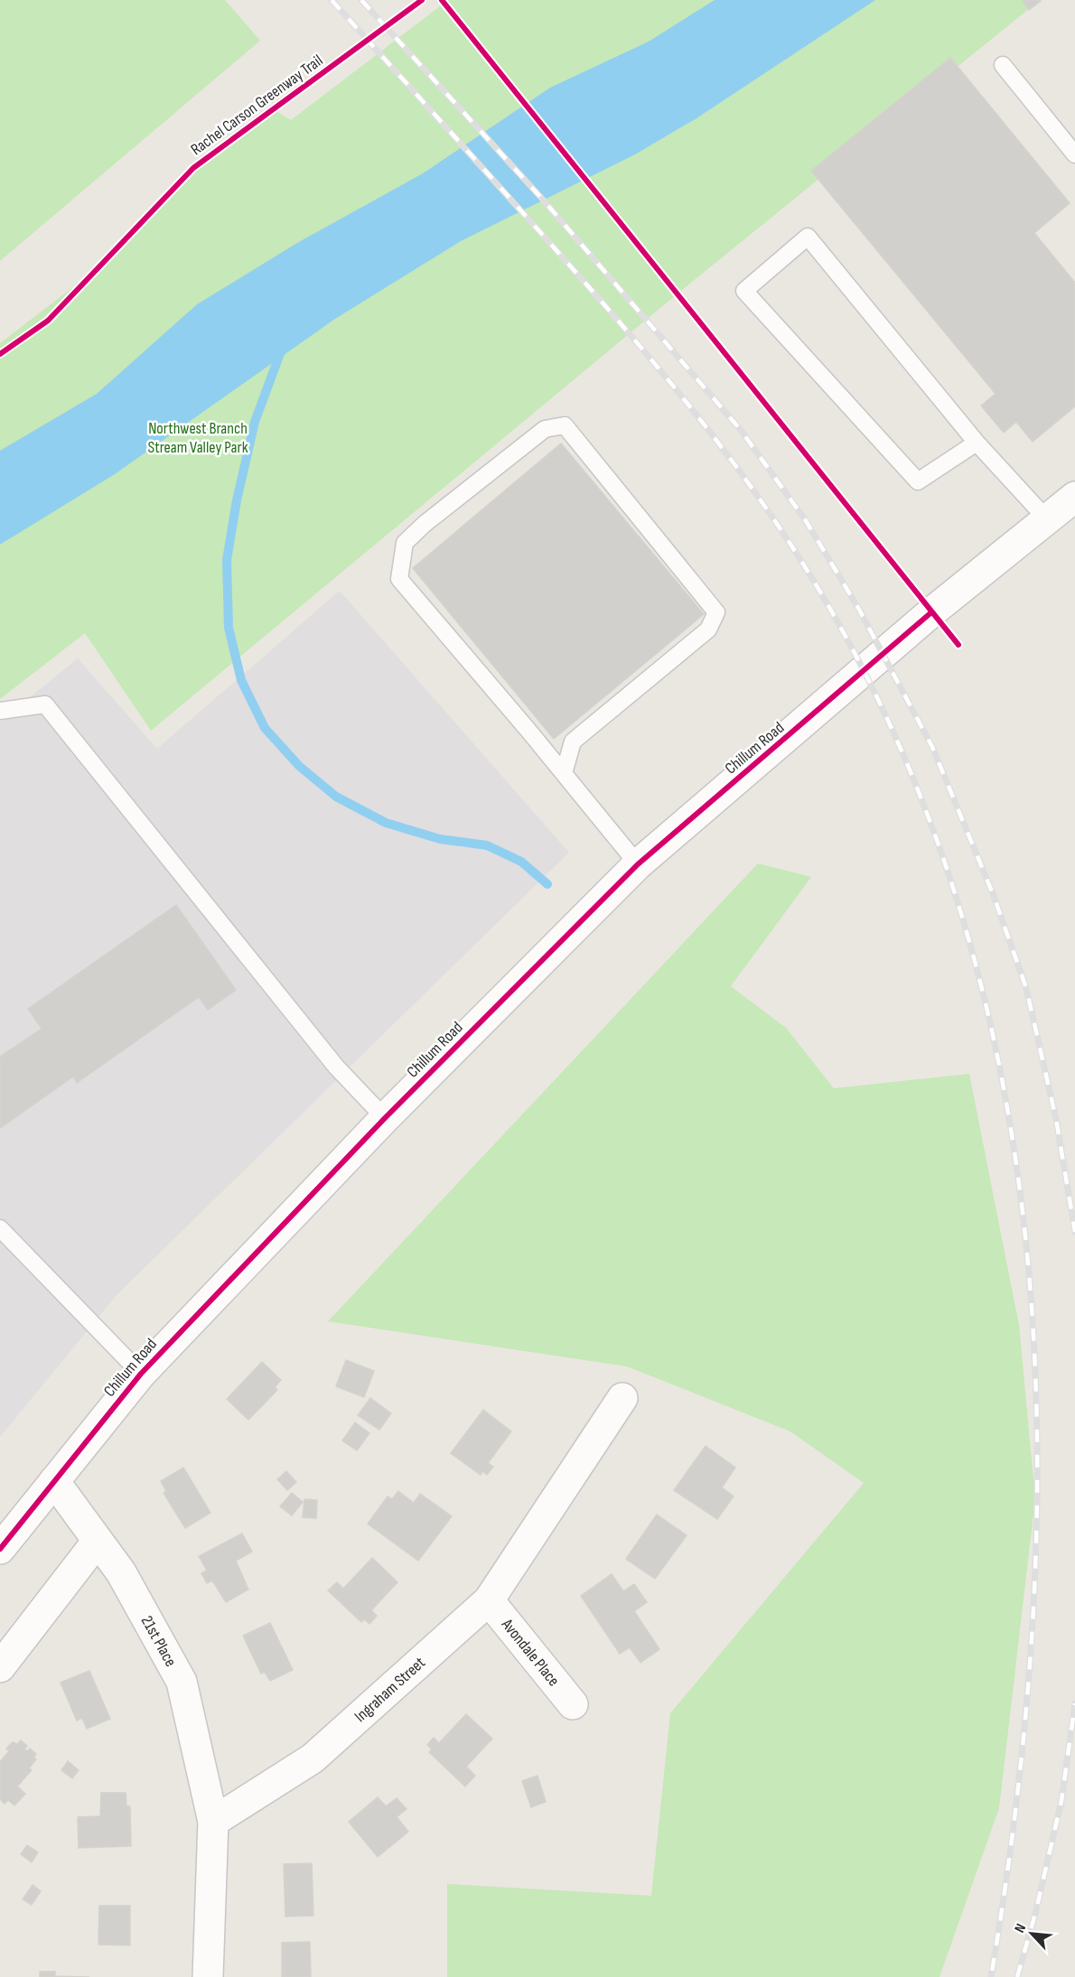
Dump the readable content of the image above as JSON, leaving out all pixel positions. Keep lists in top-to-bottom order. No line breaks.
{"streets":{"main road":["Chillum Road","21st Place","Avondale Place","Ingraham Street"],"cycle path":["Rachel Carson Greenway Trail"]},"crossings":[["Chillum Road","21st Place"],["21st Place","Ingraham Street"],["Avondale Place","Ingraham Street"]],"parks":["Northwest Branch Stream Valley Park"],"north":"top left"}
